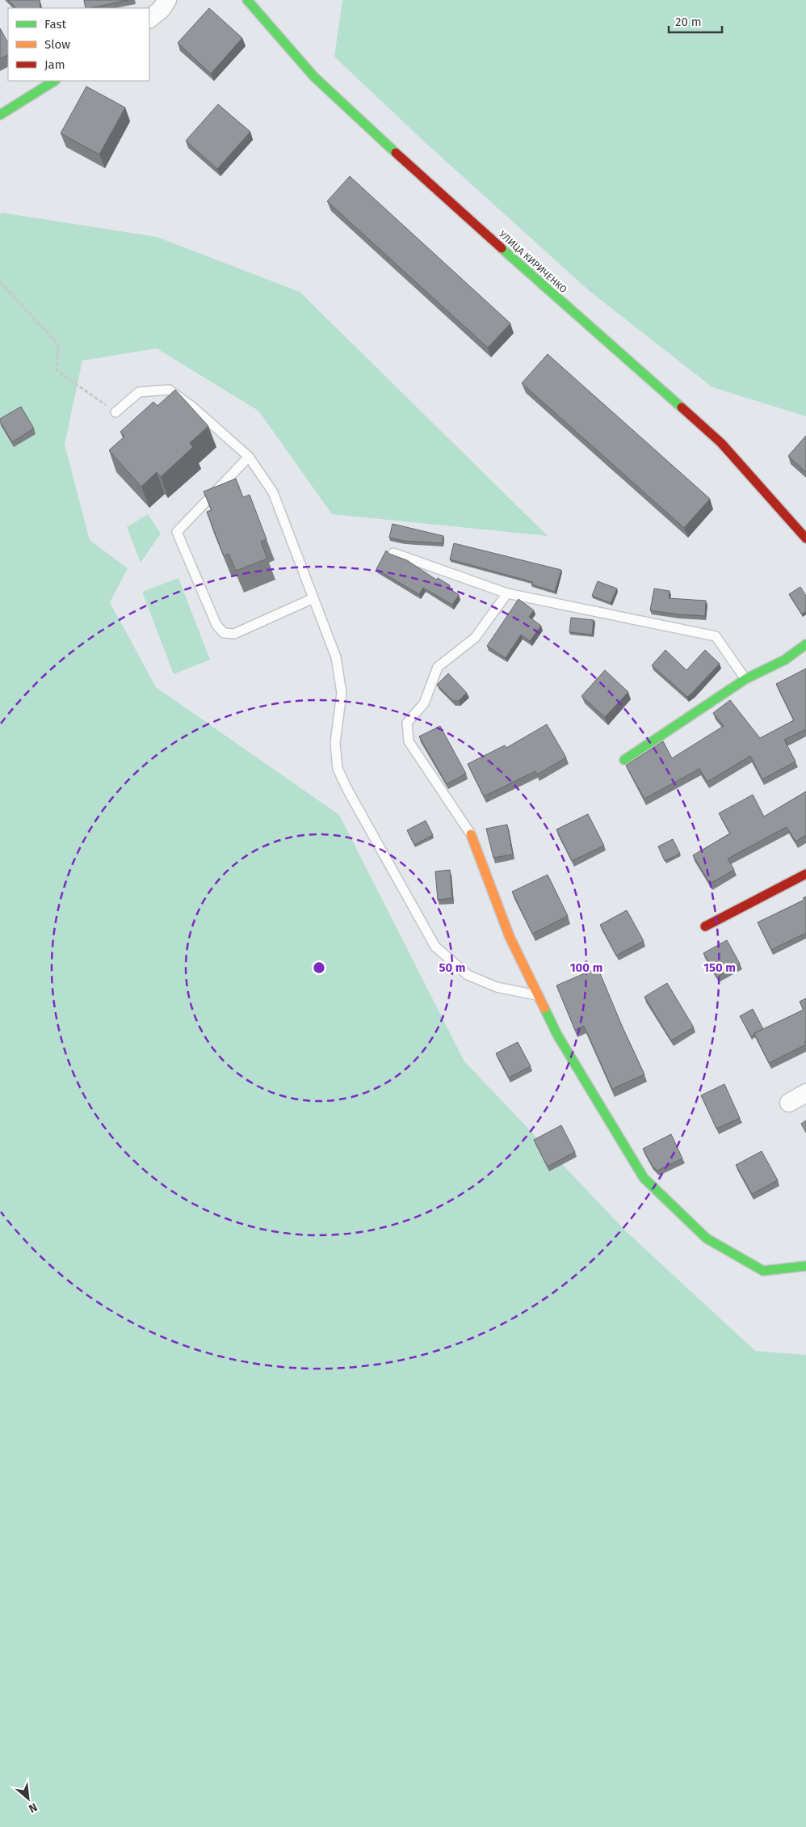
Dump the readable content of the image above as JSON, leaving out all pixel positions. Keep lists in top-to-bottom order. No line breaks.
{"streets":{"street":["УЛИЦА КИРИЧЕНКО"]},"legend":["Fast","Slow","Jam"],"scale_bar":"20 m","north":"bottom right","rings":["50 m","100 m","150 m"]}
